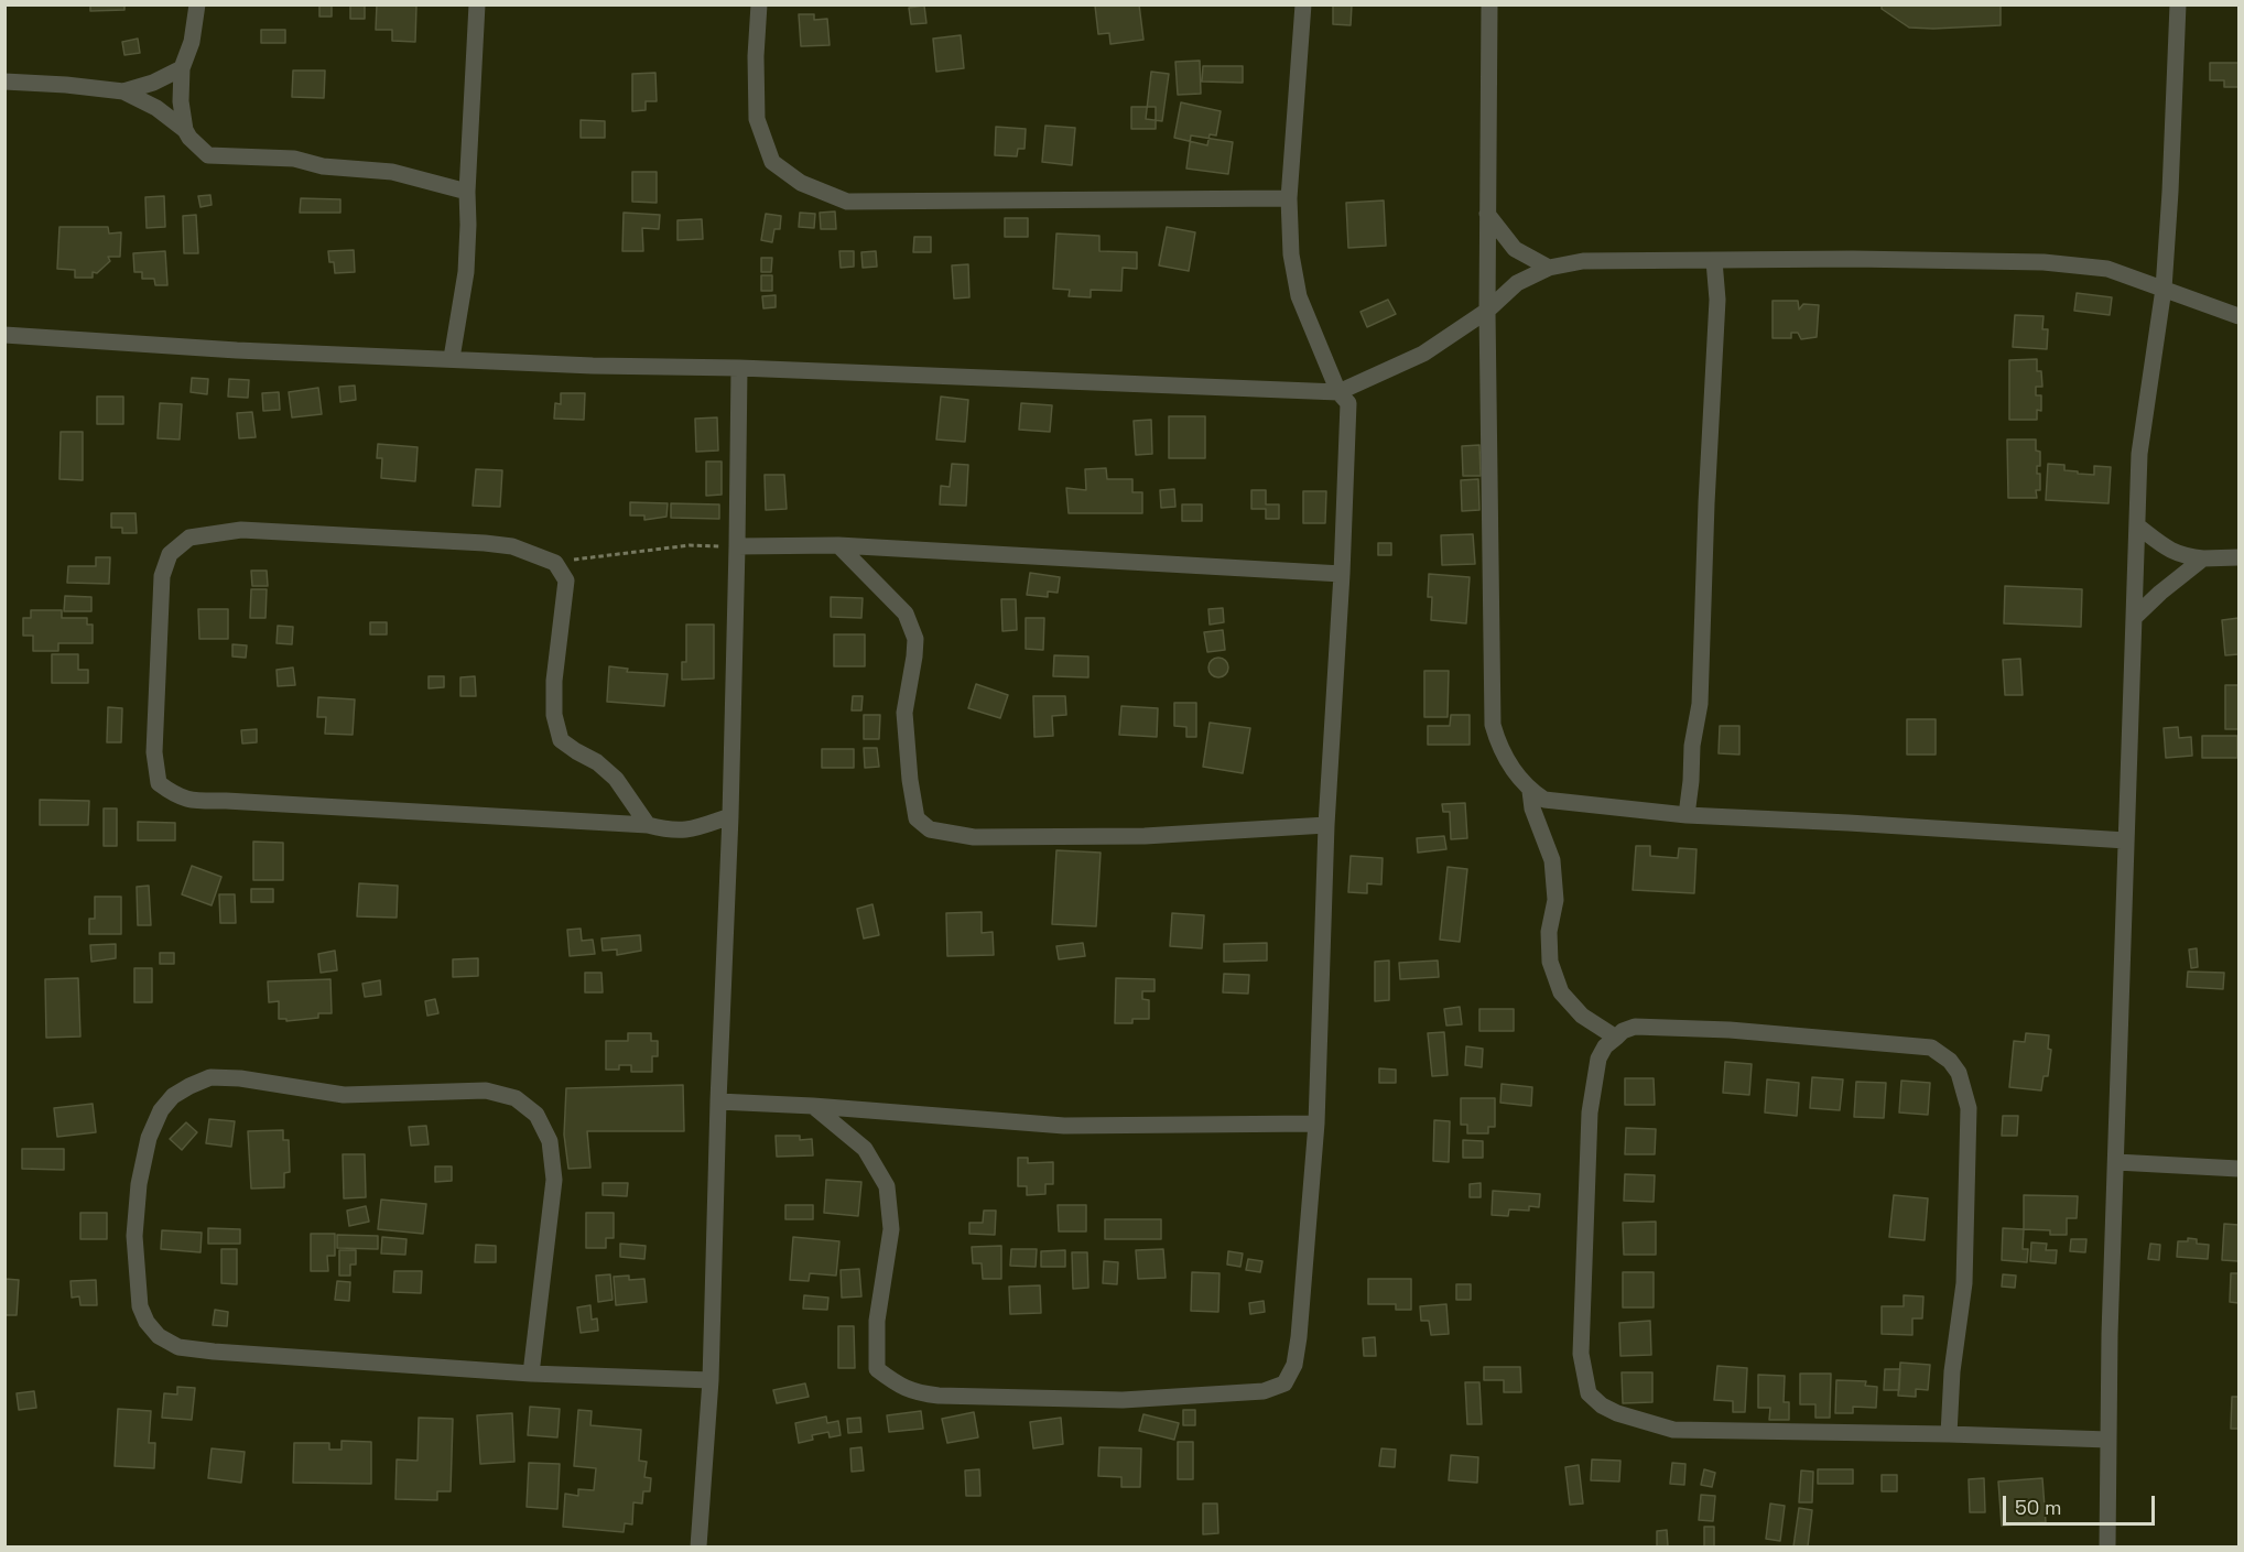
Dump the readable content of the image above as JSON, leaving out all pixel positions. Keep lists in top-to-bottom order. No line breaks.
{"scale_bar":"50 m"}
